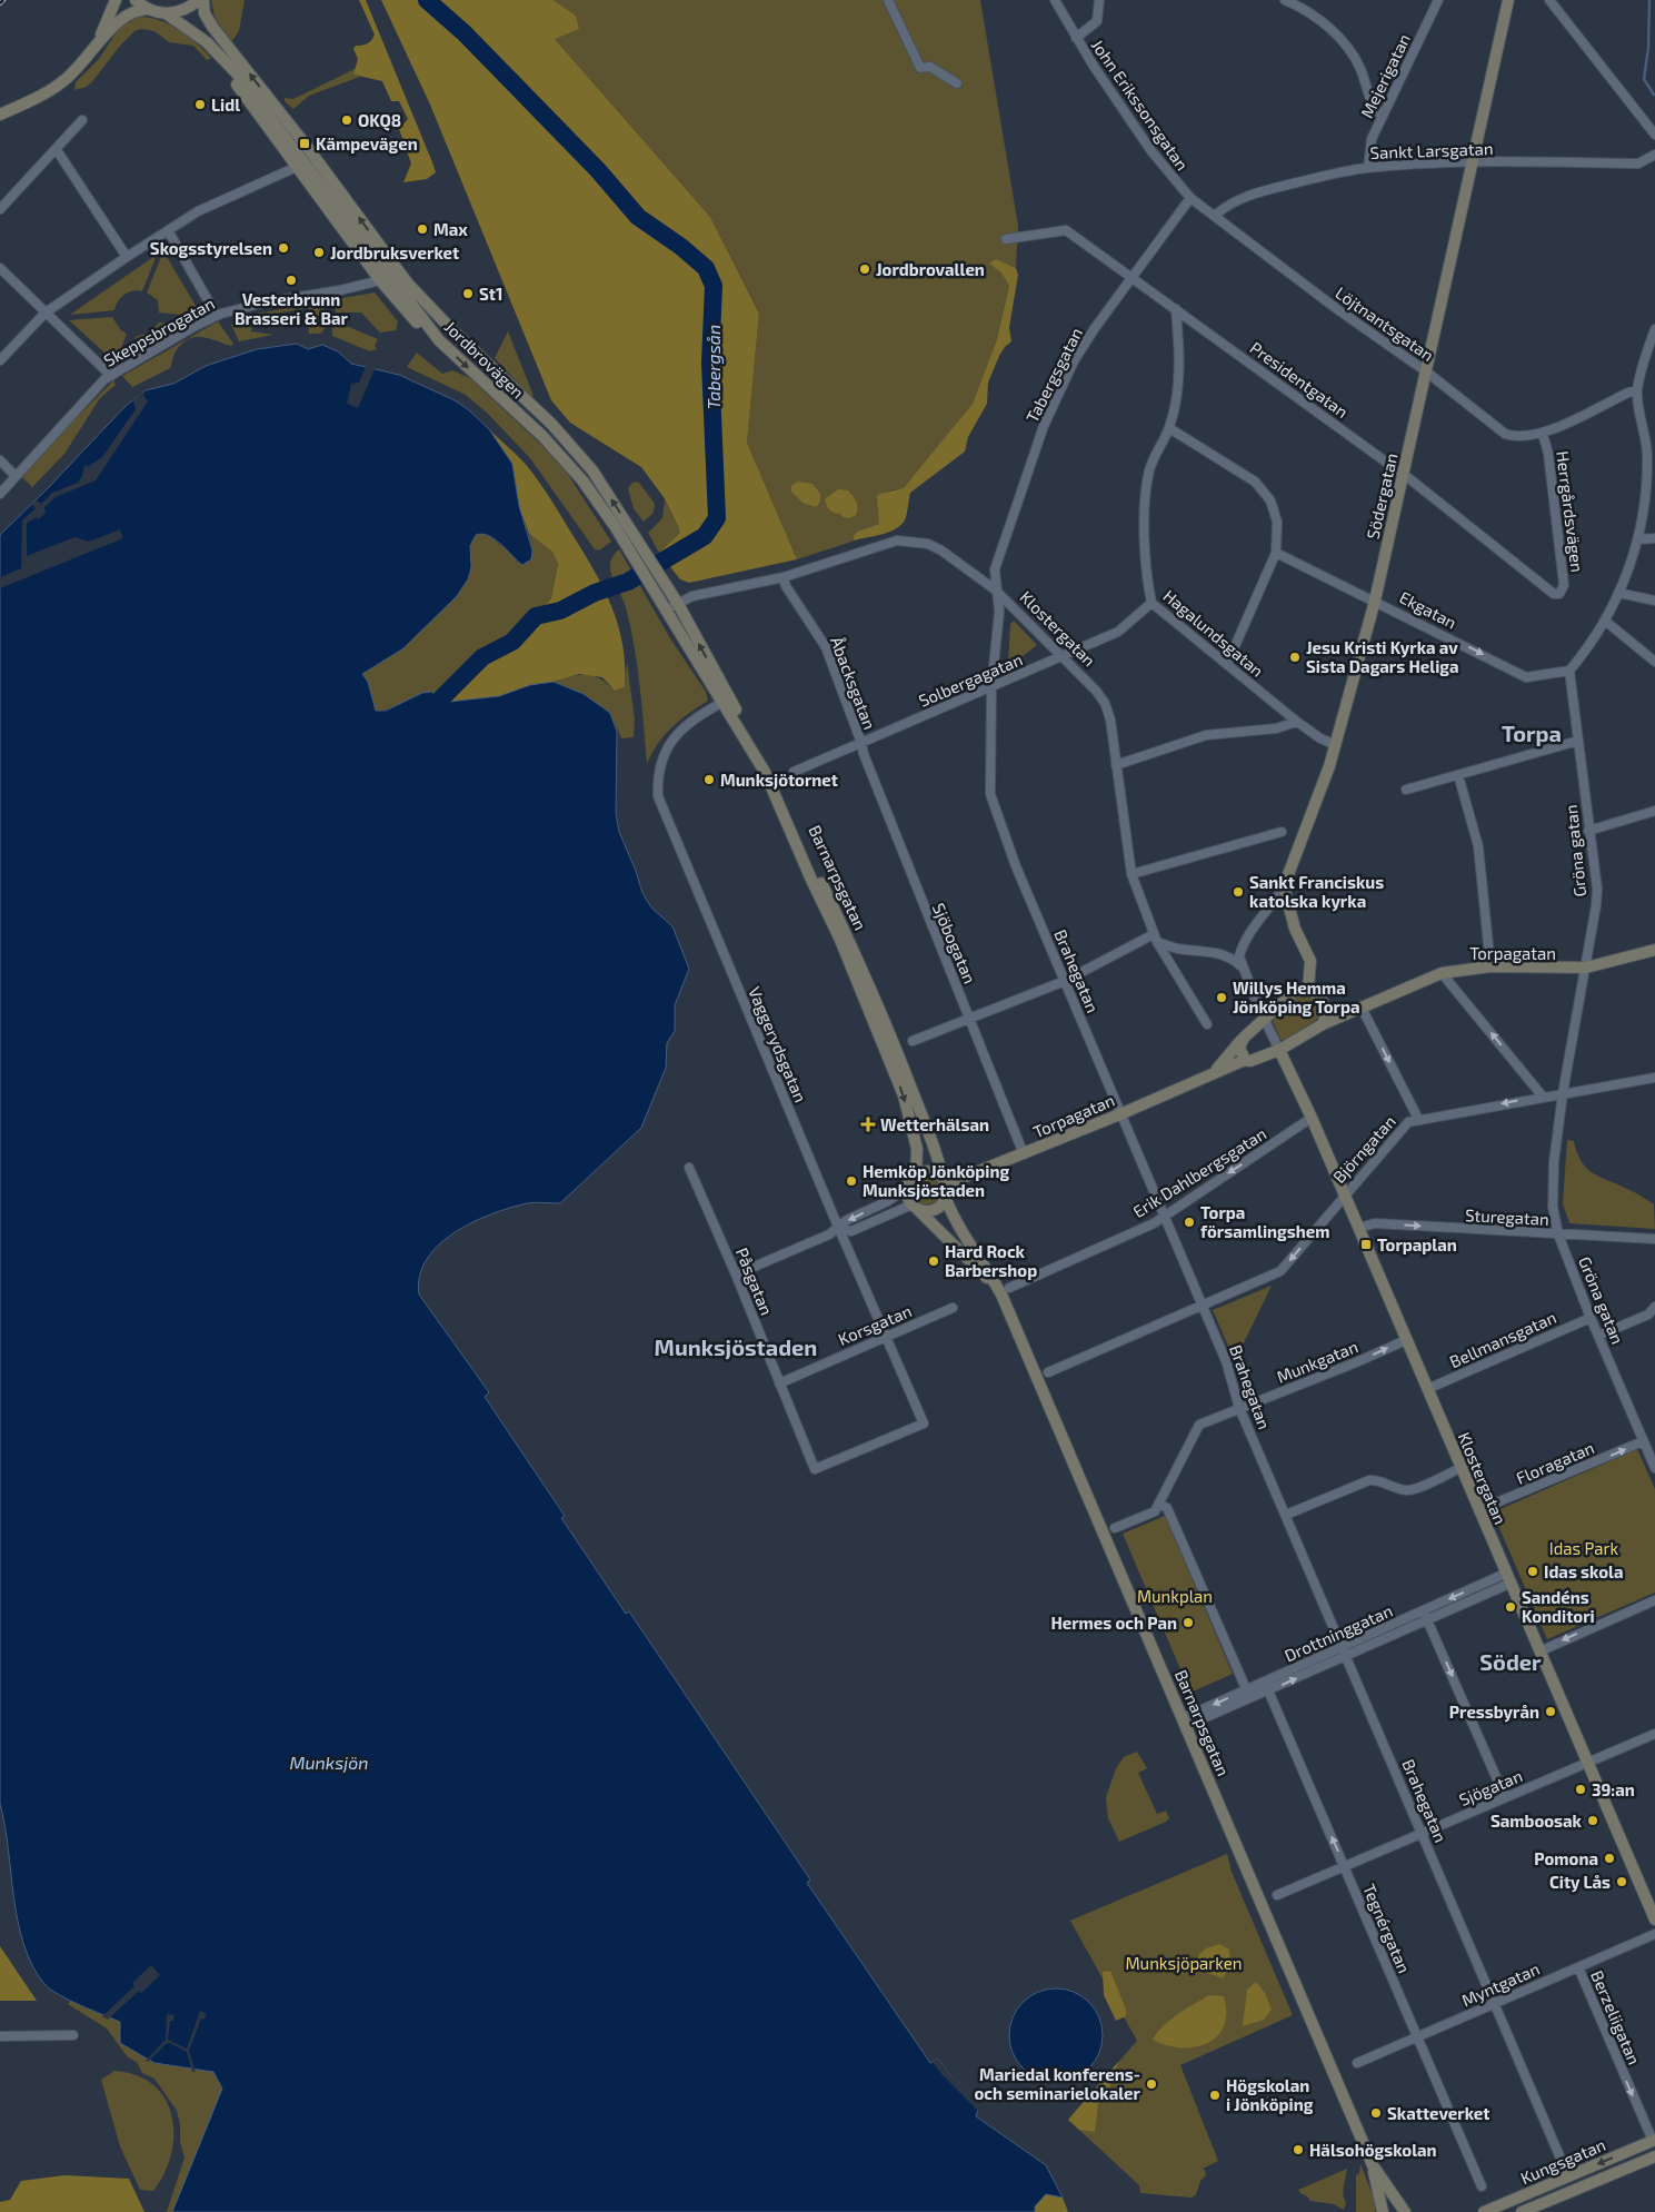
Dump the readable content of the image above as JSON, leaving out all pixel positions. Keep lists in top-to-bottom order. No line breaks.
{"streets":{"main road":["Jordbrovägen","Södergatan","Klostergatan","Barnarpsgatan","Torpagatan","Kungsgatan"],"street":["Mejerigatan","John Erikssonsgatan","Sankt Larsgatan","Löjtnantsgatan","Skeppsbrogatan","Tabergsgatan","Presidentgatan","Herrgårdsvägen","Ekgatan","Hagalundsgatan","Solbergagatan","Åbacksgatan","Gröna gatan","Sjöbogatan","Brahegatan","Vaggerydsgatan","Björngatan","Erik Dahlbergsgatan","Sturegatan","Påsgatan","Korsgatan","Bellmansgatan","Munkgatan","Floragatan","Drottninggatan","Sjögatan","Tegnérgatan","Myntgatan","Berzeliigatan"]},"crossings":[["Mejerigatan","Sankt Larsgatan"],["John Erikssonsgatan","Sankt Larsgatan"],["John Erikssonsgatan","Löjtnantsgatan"],["John Erikssonsgatan","Tabergsgatan"],["Sankt Larsgatan","Löjtnantsgatan"],["Sankt Larsgatan","Södergatan"],["Löjtnantsgatan","Södergatan"],["Löjtnantsgatan","Herrgårdsvägen"],["Jordbrovägen","Klostergatan"],["Jordbrovägen","Barnarpsgatan"],["Tabergsgatan","Presidentgatan"],["Tabergsgatan","Klostergatan"],["Tabergsgatan","Brahegatan"],["Presidentgatan","Södergatan"],["Presidentgatan","Herrgårdsvägen"],["Presidentgatan","Hagalundsgatan"],["Södergatan","Ekgatan"],["Södergatan","Hagalundsgatan"],["Ekgatan","Gröna gatan"],["Klostergatan","Solbergagatan"],["Klostergatan","Åbacksgatan"],["Klostergatan","Barnarpsgatan"],["Klostergatan","Brahegatan"],["Klostergatan","Björngatan"],["Klostergatan","Erik Dahlbergsgatan"],["Klostergatan","Sturegatan"],["Klostergatan","Bellmansgatan"],["Klostergatan","Munkgatan"],["Klostergatan","Floragatan"],["Klostergatan","Drottninggatan"],["Klostergatan","Sjögatan"],["Hagalundsgatan","Solbergagatan"],["Solbergagatan","Åbacksgatan"],["Solbergagatan","Sjöbogatan"],["Solbergagatan","Brahegatan"],["Åbacksgatan","Sjöbogatan"],["Gröna gatan","Torpagatan"],["Gröna gatan","Björngatan"],["Gröna gatan","Sturegatan"],["Gröna gatan","Bellmansgatan"],["Gröna gatan","Floragatan"],["Barnarpsgatan","Torpagatan"],["Barnarpsgatan","Vaggerydsgatan"],["Barnarpsgatan","Erik Dahlbergsgatan"],["Barnarpsgatan","Drottninggatan"],["Sjöbogatan","Torpagatan"],["Torpagatan","Brahegatan"],["Brahegatan","Björngatan"],["Brahegatan","Erik Dahlbergsgatan"],["Brahegatan","Munkgatan"],["Brahegatan","Drottninggatan"],["Brahegatan","Sjögatan"],["Brahegatan","Myntgatan"],["Brahegatan","Kungsgatan"],["Vaggerydsgatan","Påsgatan"],["Vaggerydsgatan","Korsgatan"],["Påsgatan","Korsgatan"],["Drottninggatan","Tegnérgatan"],["Sjögatan","Tegnérgatan"],["Tegnérgatan","Myntgatan"],["Myntgatan","Berzeliigatan"],["Berzeliigatan","Kungsgatan"]],"one_way":["Ekgatan","Björngatan","Erik Dahlbergsgatan","Sturegatan","Munkgatan","Floragatan","Tegnérgatan","Berzeliigatan"],"districts":["Torpa","Munksjöstaden","Söder"],"water":["Tabergsån","Munksjön"],"parks":["Idas Park","Munkplan","Munksjöparken"],"places":{"other":["Lidl","OKQ8","Max","Skogsstyrelsen","Jordbruksverket","Jordbrovallen","Vesterbrunn Brasseri & Bar","St1","Jesu Kristi Kyrka av Sista Dagars Heliga","Munksjötornet","Sankt Franciskus katolska kyrka","Willys Hemma Jönköping Torpa","Hemköp Jönköping Munksjöstaden","Torpa församlingshem","Hard Rock Barbershop","Idas skola","Sandéns Konditori","Hermes och Pan","Pressbyrån","39:an","Samboosak","Pomona","City Lås","Mariedal konferens- och seminarielokaler","Högskolan i Jönköping","Skatteverket","Hälsohögskolan"],"transit":["Kämpevägen","Torpaplan"],"health":["Wetterhälsan"]}}
